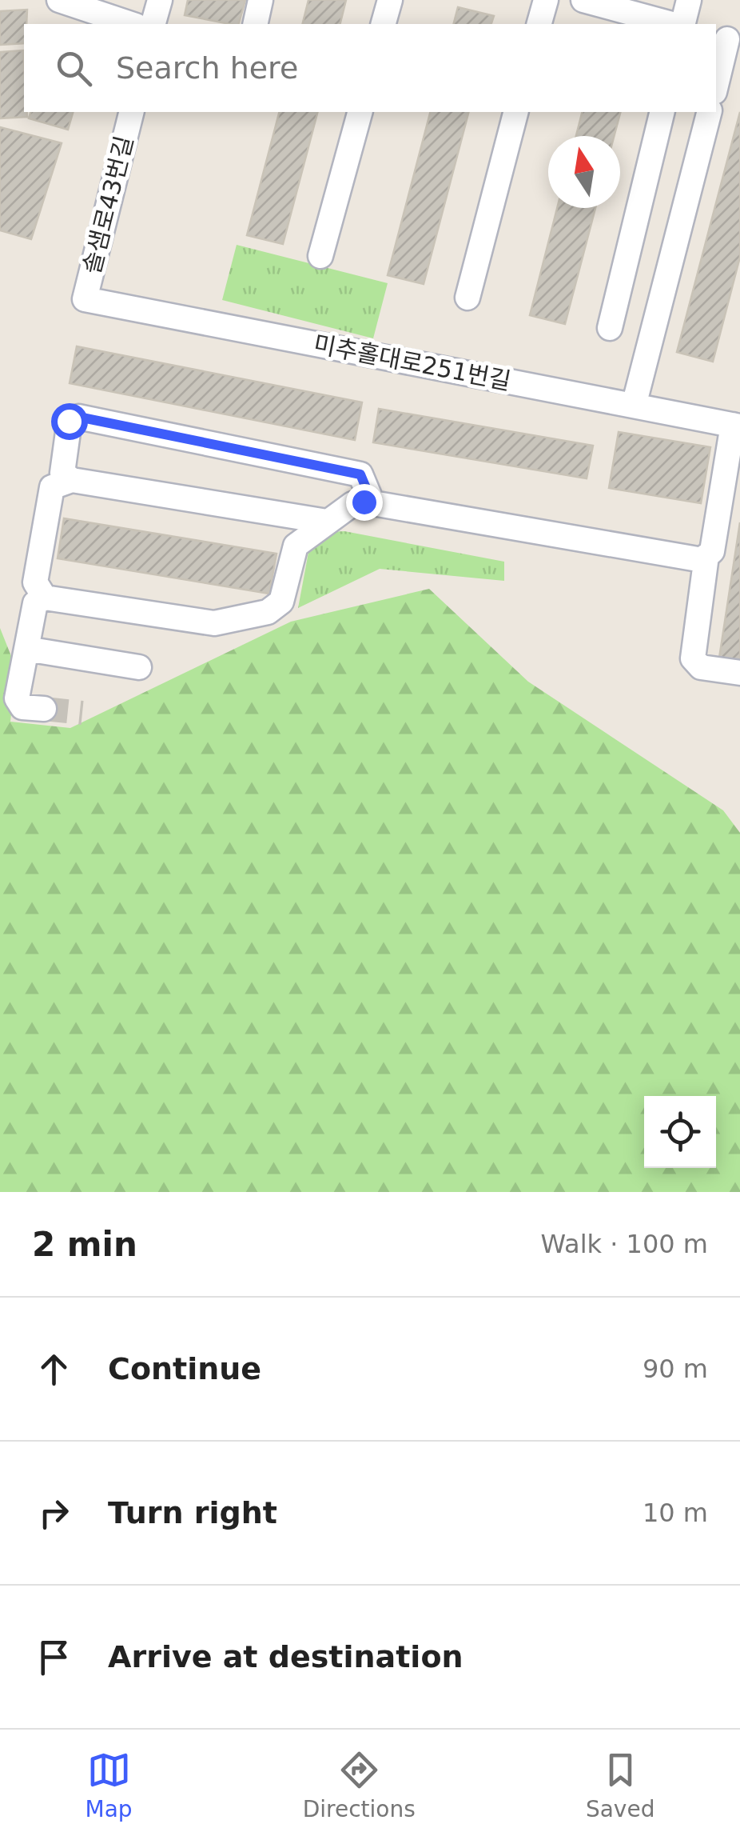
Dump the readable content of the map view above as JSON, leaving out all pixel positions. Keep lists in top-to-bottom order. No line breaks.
{"streets":{"street":["솔샘로43번길","미추홀대로251번길"]},"crossings":[["솔샘로43번길","미추홀대로251번길"]],"north":"top","page":{"search":"Search here","heading":["2 min","Walk · 100 m"],"list":[["Continue","90 m"],["Turn right","10 m"],"Arrive at destination"],"nav":["Map","Directions","Saved"]}}
